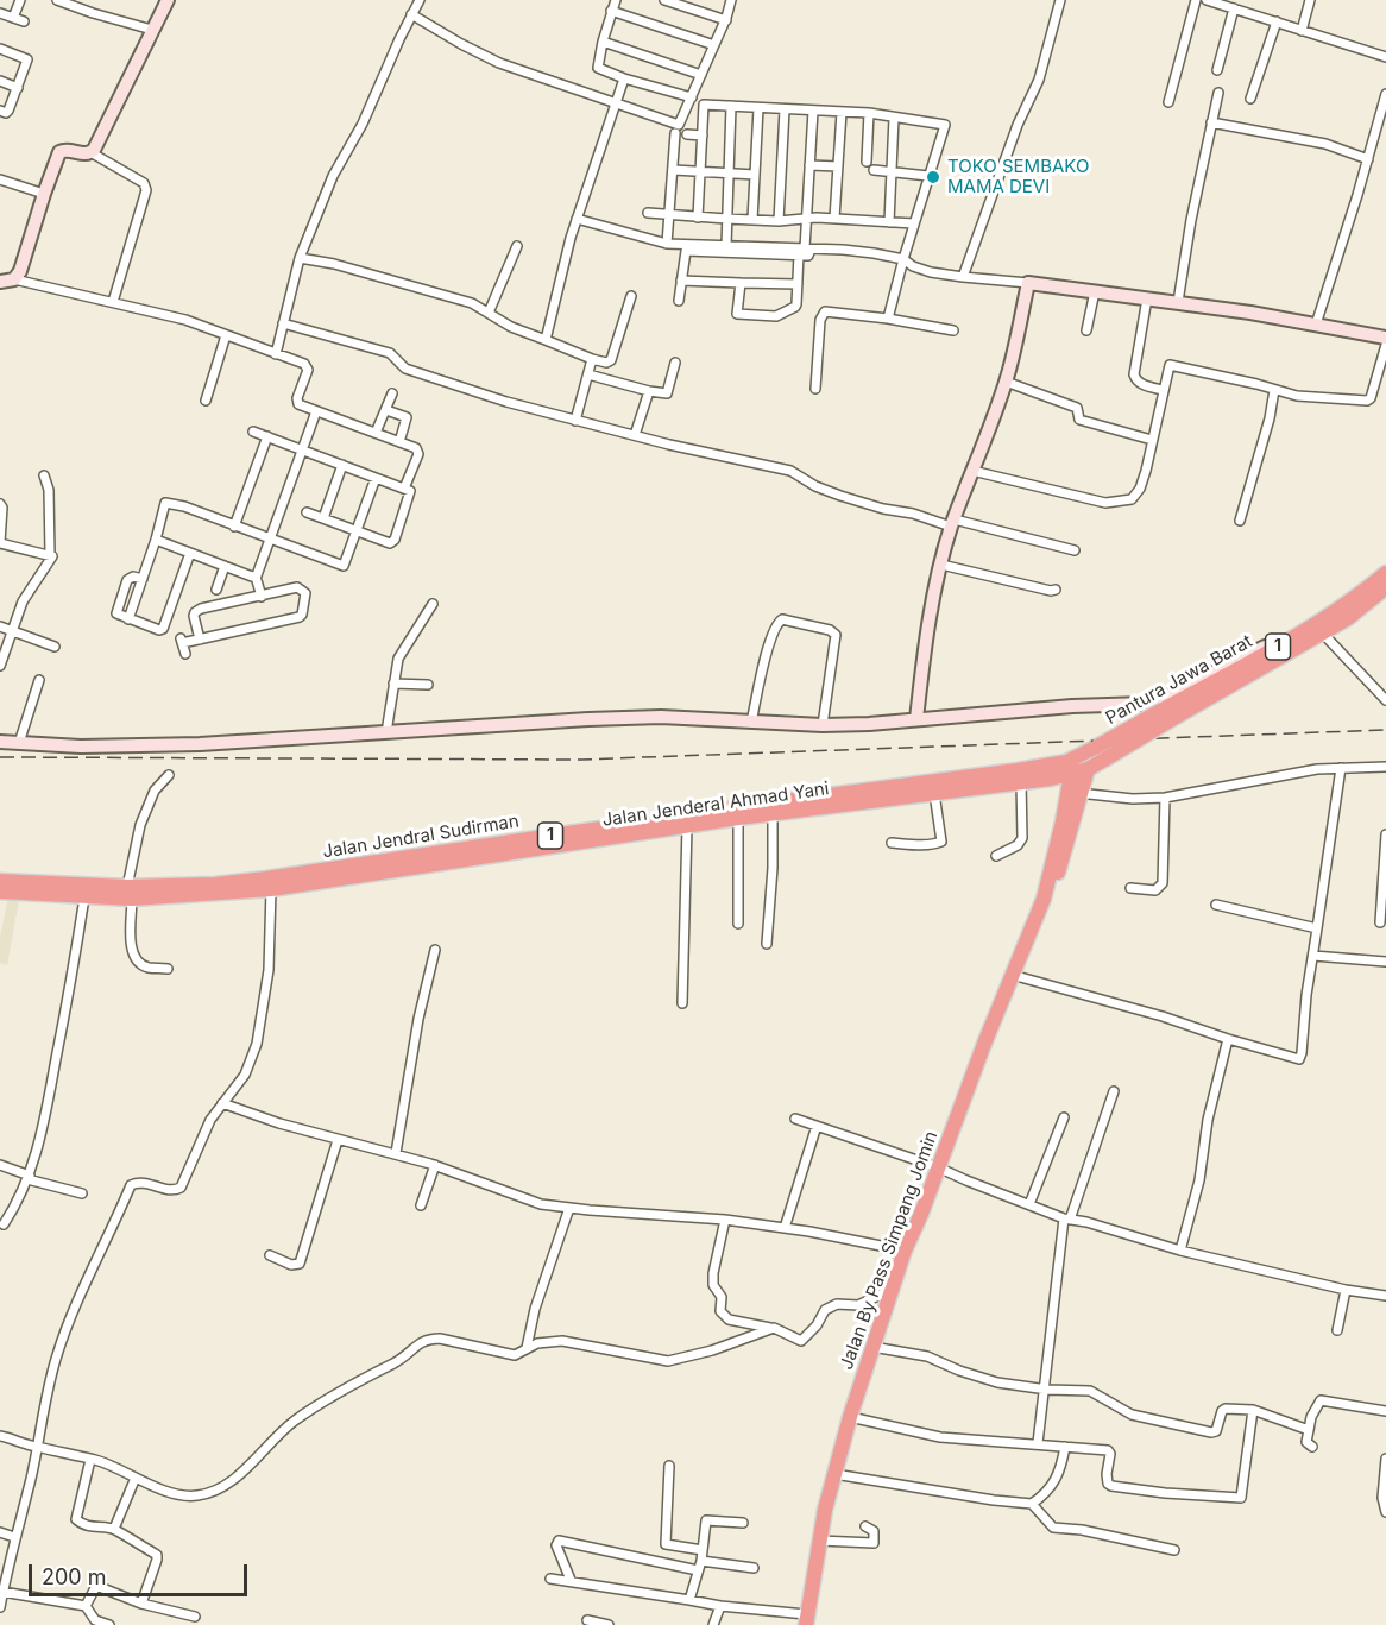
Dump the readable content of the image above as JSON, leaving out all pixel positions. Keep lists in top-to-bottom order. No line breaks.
{"streets":{"highway":["1","Jalan Jenderal Ahmad Yani","Jalan Jendral Sudirman","Jalan By Pass Simpang Jomin"]},"crossings":[["1","Jalan Jenderal Ahmad Yani"],["Jalan Jenderal Ahmad Yani","Jalan Jendral Sudirman"],["Jalan Jenderal Ahmad Yani","Jalan By Pass Simpang Jomin"]],"places":["TOKO SEMBAKO MAMA DEVI"],"scale_bar":"200 m"}
